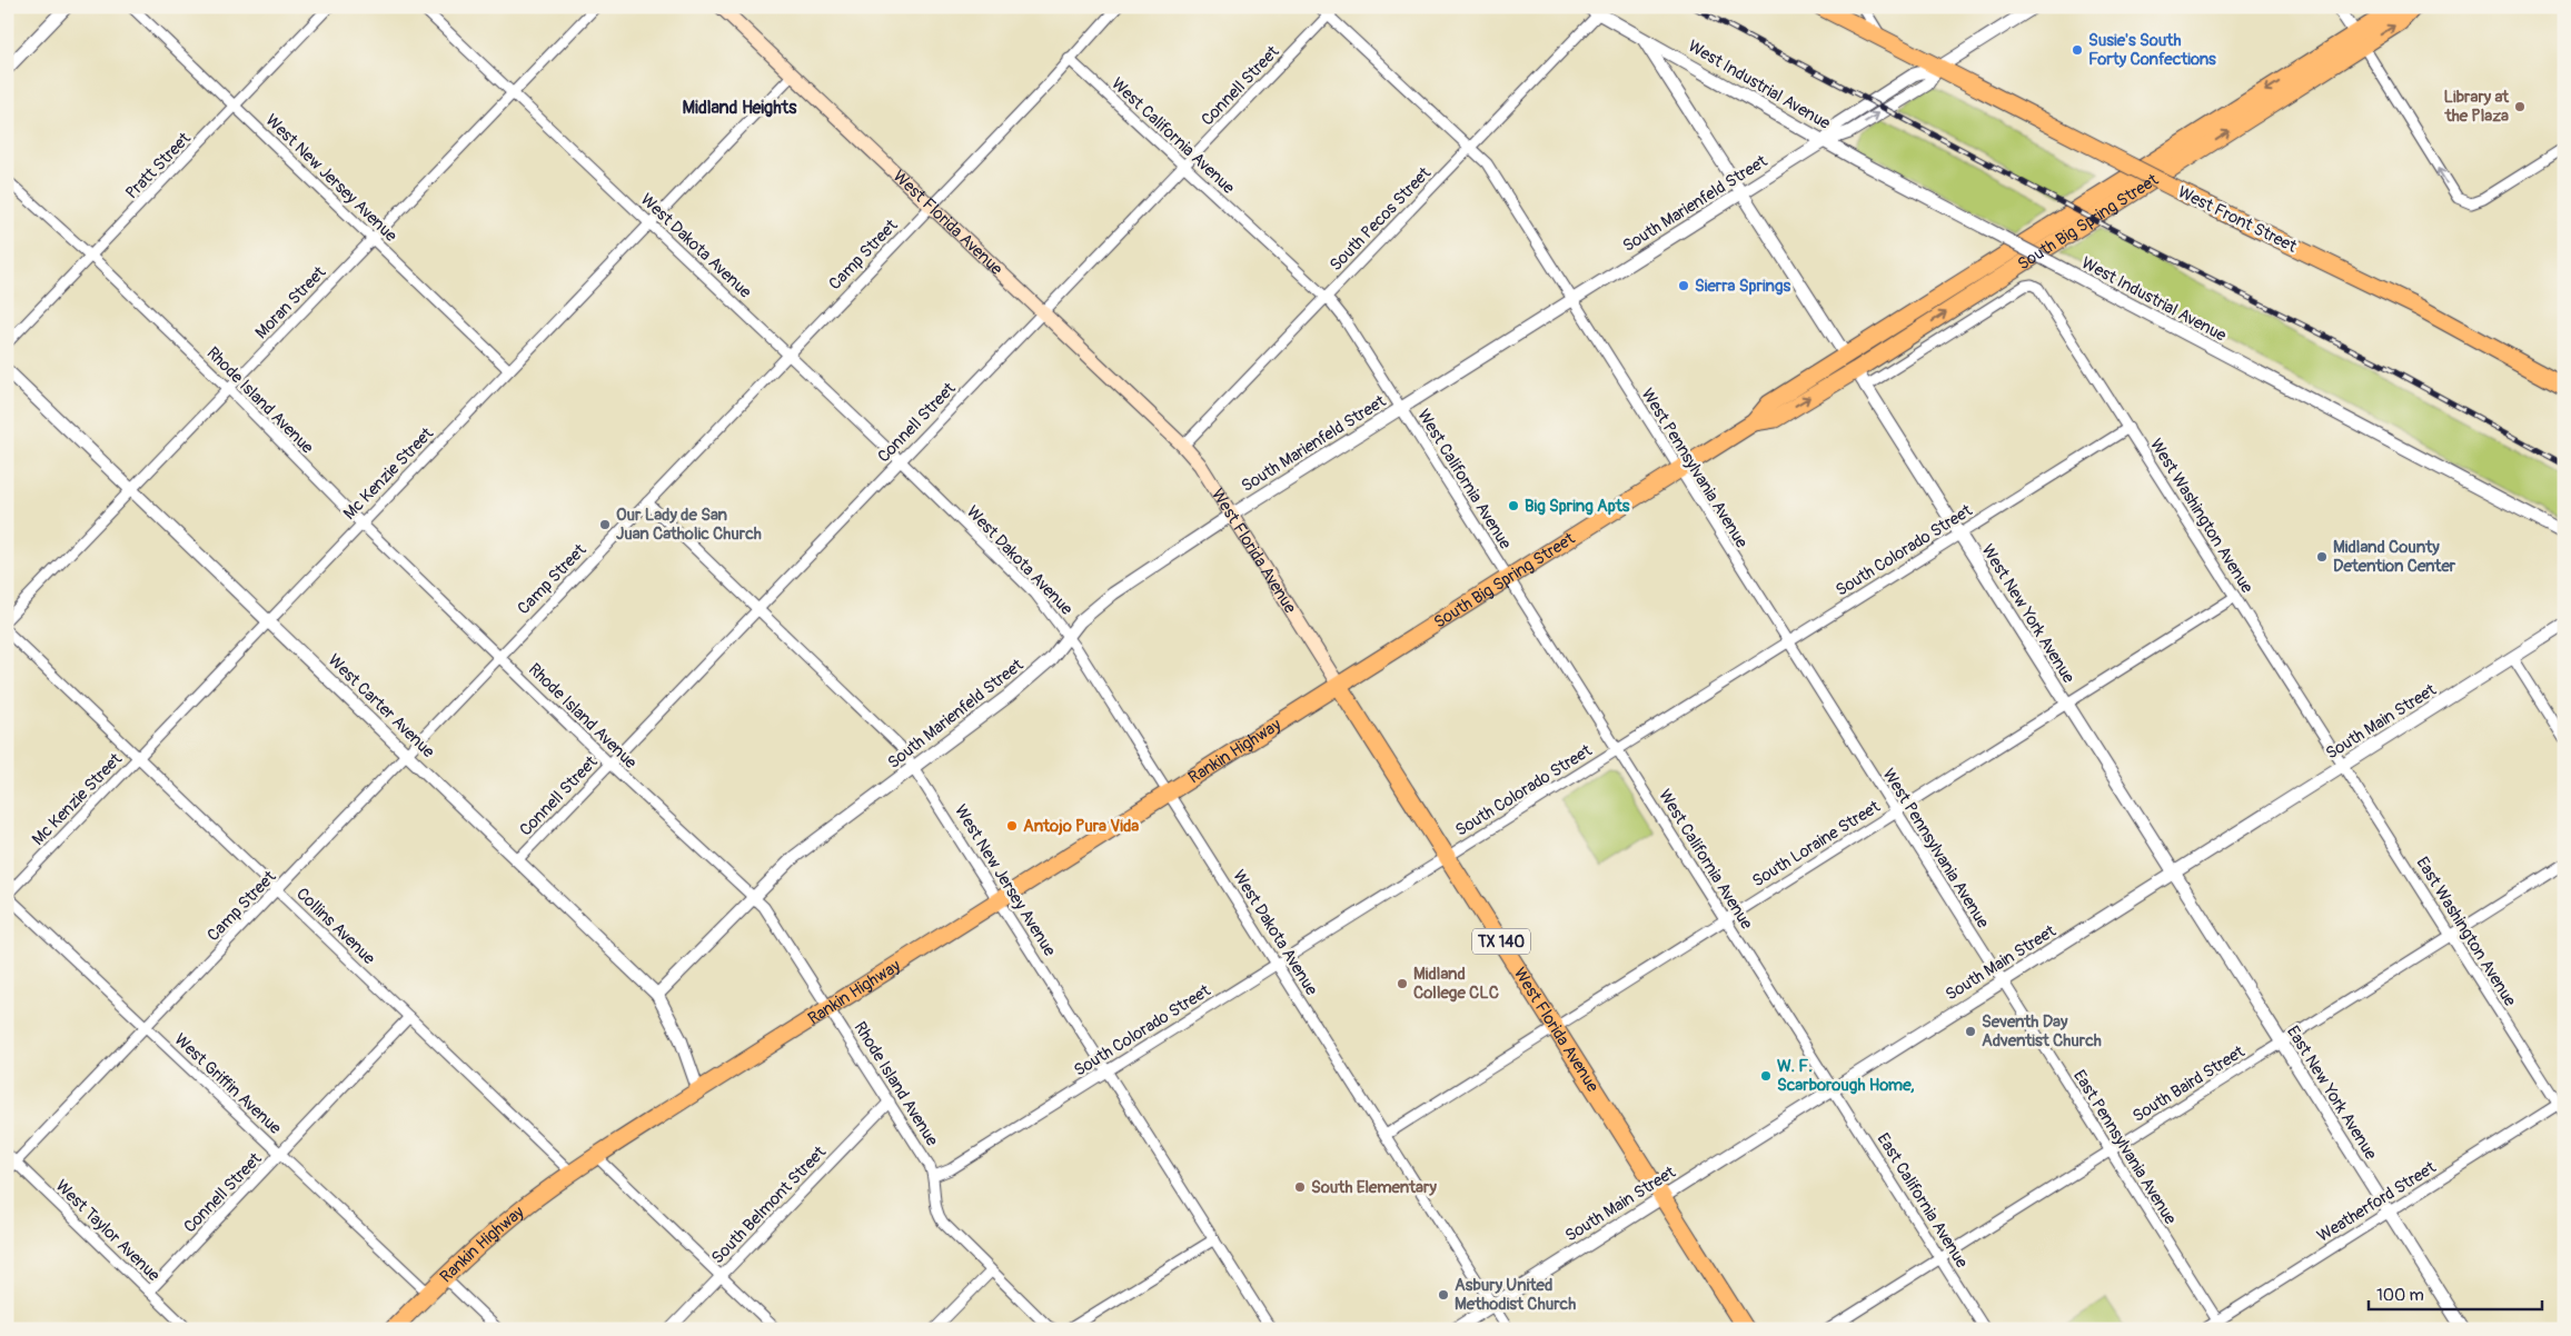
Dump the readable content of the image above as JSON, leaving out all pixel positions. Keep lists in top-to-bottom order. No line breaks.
{"streets":{"main road":["West Front Street","South Big Spring Street","West Florida Avenue","Rankin Highway","TX 140"],"street":["West Industrial Avenue","Connell Street","West California Avenue","Pratt Street","West New Jersey Avenue","South Marienfeld Street","South Pecos Street","West Dakota Avenue","Camp Street","Moran Street","Rhode Island Avenue","West Pennsylvania Avenue","Mc Kenzie Street","West Washington Avenue","South Colorado Street","West New York Avenue","West Carter Avenue","South Main Street","South Loraine Street","Collins Avenue","East Washington Avenue","West Griffin Avenue","South Baird Street","East New York Avenue","East Pennsylvania Avenue","East California Avenue","Weatherford Street","South Belmont Street","West Taylor Avenue"]},"crossings":[["West Industrial Avenue","South Marienfeld Street"],["West Industrial Avenue","South Pecos Street"],["Connell Street","West California Avenue"],["Connell Street","West New Jersey Avenue"],["Connell Street","West Florida Avenue"],["Connell Street","West Dakota Avenue"],["Connell Street","Rhode Island Avenue"],["Connell Street","West Pennsylvania Avenue"],["Connell Street","West Carter Avenue"],["Connell Street","Collins Avenue"],["Connell Street","West Griffin Avenue"],["Connell Street","West Taylor Avenue"],["West California Avenue","South Marienfeld Street"],["West California Avenue","South Pecos Street"],["West California Avenue","South Big Spring Street"],["West California Avenue","Camp Street"],["West California Avenue","South Colorado Street"],["West California Avenue","South Main Street"],["West California Avenue","South Loraine Street"],["West California Avenue","East California Avenue"],["Pratt Street","West New Jersey Avenue"],["Pratt Street","Rhode Island Avenue"],["West New Jersey Avenue","South Marienfeld Street"],["West New Jersey Avenue","Camp Street"],["West New Jersey Avenue","Moran Street"],["West New Jersey Avenue","Mc Kenzie Street"],["West New Jersey Avenue","South Colorado Street"],["West New Jersey Avenue","Rankin Highway"],["South Marienfeld Street","West Front Street"],["South Marienfeld Street","West Florida Avenue"],["South Marienfeld Street","West Dakota Avenue"],["South Marienfeld Street","Rhode Island Avenue"],["South Marienfeld Street","West Pennsylvania Avenue"],["South Marienfeld Street","West Carter Avenue"],["South Pecos Street","West Florida Avenue"],["South Pecos Street","West Pennsylvania Avenue"],["South Big Spring Street","West Florida Avenue"],["South Big Spring Street","West Pennsylvania Avenue"],["South Big Spring Street","West Washington Avenue"],["South Big Spring Street","West New York Avenue"],["South Big Spring Street","Rankin Highway"],["West Florida Avenue","Camp Street"],["West Florida Avenue","Mc Kenzie Street"],["West Florida Avenue","South Colorado Street"],["West Florida Avenue","South Main Street"],["West Florida Avenue","Rankin Highway"],["West Florida Avenue","South Loraine Street"],["West Florida Avenue","TX 140"],["West Dakota Avenue","Camp Street"],["West Dakota Avenue","Moran Street"],["West Dakota Avenue","Mc Kenzie Street"],["West Dakota Avenue","South Colorado Street"],["West Dakota Avenue","South Main Street"],["West Dakota Avenue","Rankin Highway"],["West Dakota Avenue","South Loraine Street"],["Camp Street","Rhode Island Avenue"],["Camp Street","West Carter Avenue"],["Camp Street","Collins Avenue"],["Camp Street","West Griffin Avenue"],["Camp Street","West Taylor Avenue"],["Moran Street","Rhode Island Avenue"],["Moran Street","West Carter Avenue"],["Rhode Island Avenue","Mc Kenzie Street"],["Rhode Island Avenue","South Colorado Street"],["Rhode Island Avenue","Rankin Highway"],["Rhode Island Avenue","South Belmont Street"],["West Pennsylvania Avenue","South Colorado Street"],["West Pennsylvania Avenue","South Main Street"],["West Pennsylvania Avenue","South Loraine Street"],["West Pennsylvania Avenue","East Pennsylvania Avenue"],["Mc Kenzie Street","West Carter Avenue"],["Mc Kenzie Street","Collins Avenue"],["Mc Kenzie Street","West Griffin Avenue"],["West Washington Avenue","South Colorado Street"],["West Washington Avenue","South Main Street"],["West Washington Avenue","South Loraine Street"],["West Washington Avenue","East Washington Avenue"],["South Colorado Street","West New York Avenue"],["West New York Avenue","South Main Street"],["West New York Avenue","South Loraine Street"],["West New York Avenue","East New York Avenue"],["West Carter Avenue","Rankin Highway"],["South Main Street","East Washington Avenue"],["South Main Street","TX 140"],["South Main Street","East New York Avenue"],["South Main Street","East Pennsylvania Avenue"],["South Main Street","East California Avenue"],["Rankin Highway","Collins Avenue"],["Rankin Highway","West Griffin Avenue"],["East Washington Avenue","South Baird Street"],["East Washington Avenue","Weatherford Street"],["South Baird Street","East New York Avenue"],["South Baird Street","East Pennsylvania Avenue"],["South Baird Street","East California Avenue"],["East New York Avenue","Weatherford Street"],["East Pennsylvania Avenue","Weatherford Street"]],"districts":["Midland Heights"],"places":["Susie's South Forty Confections","Library at the Plaza","Sierra Springs","Big Spring Apts","Our Lady de San Juan Catholic Church","Midland County Detention Center","Antojo Pura Vida","Midland College CLC","Seventh Day Adventist Church","W. F. Scarborough Home,","South Elementary","Asbury United Methodist Church"],"scale_bar":"100 m"}
